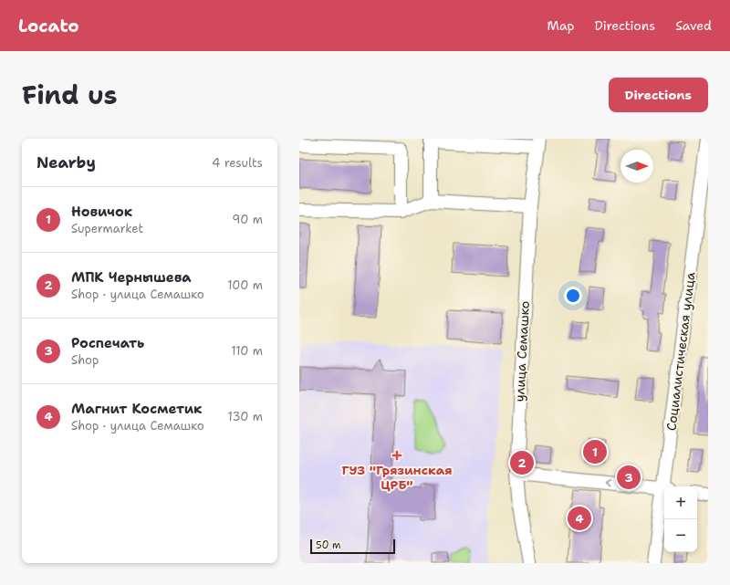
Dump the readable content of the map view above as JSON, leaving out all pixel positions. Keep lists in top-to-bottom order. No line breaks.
{"streets":{"street":["улица Семашко","Социалистическая улица"]},"places":{"health":["ГУЗ \"Грязинская ЦРБ\""]},"scale_bar":"50 m","north":"right","page":{"header":"Locato","nav":["Map","Directions","Saved"],"title":"Find us","buttons":"Directions","heading":["Nearby","4 results"],"list":[{"mark":"1","name":"Новичок","note":"Supermarket","value":"90 m"},{"mark":"2","name":"МПК Чернышева","note":"Shop · улица Семашко","value":"100 m"},{"mark":"3","name":"Роспечать","note":"Shop","value":"110 m"},{"mark":"4","name":"Магнит Косметик","note":"Shop · улица Семашко","value":"130 m"}],"pins":["1","2","3","4"],"map_buttons":["+","−"],"scale":"50 m"}}
